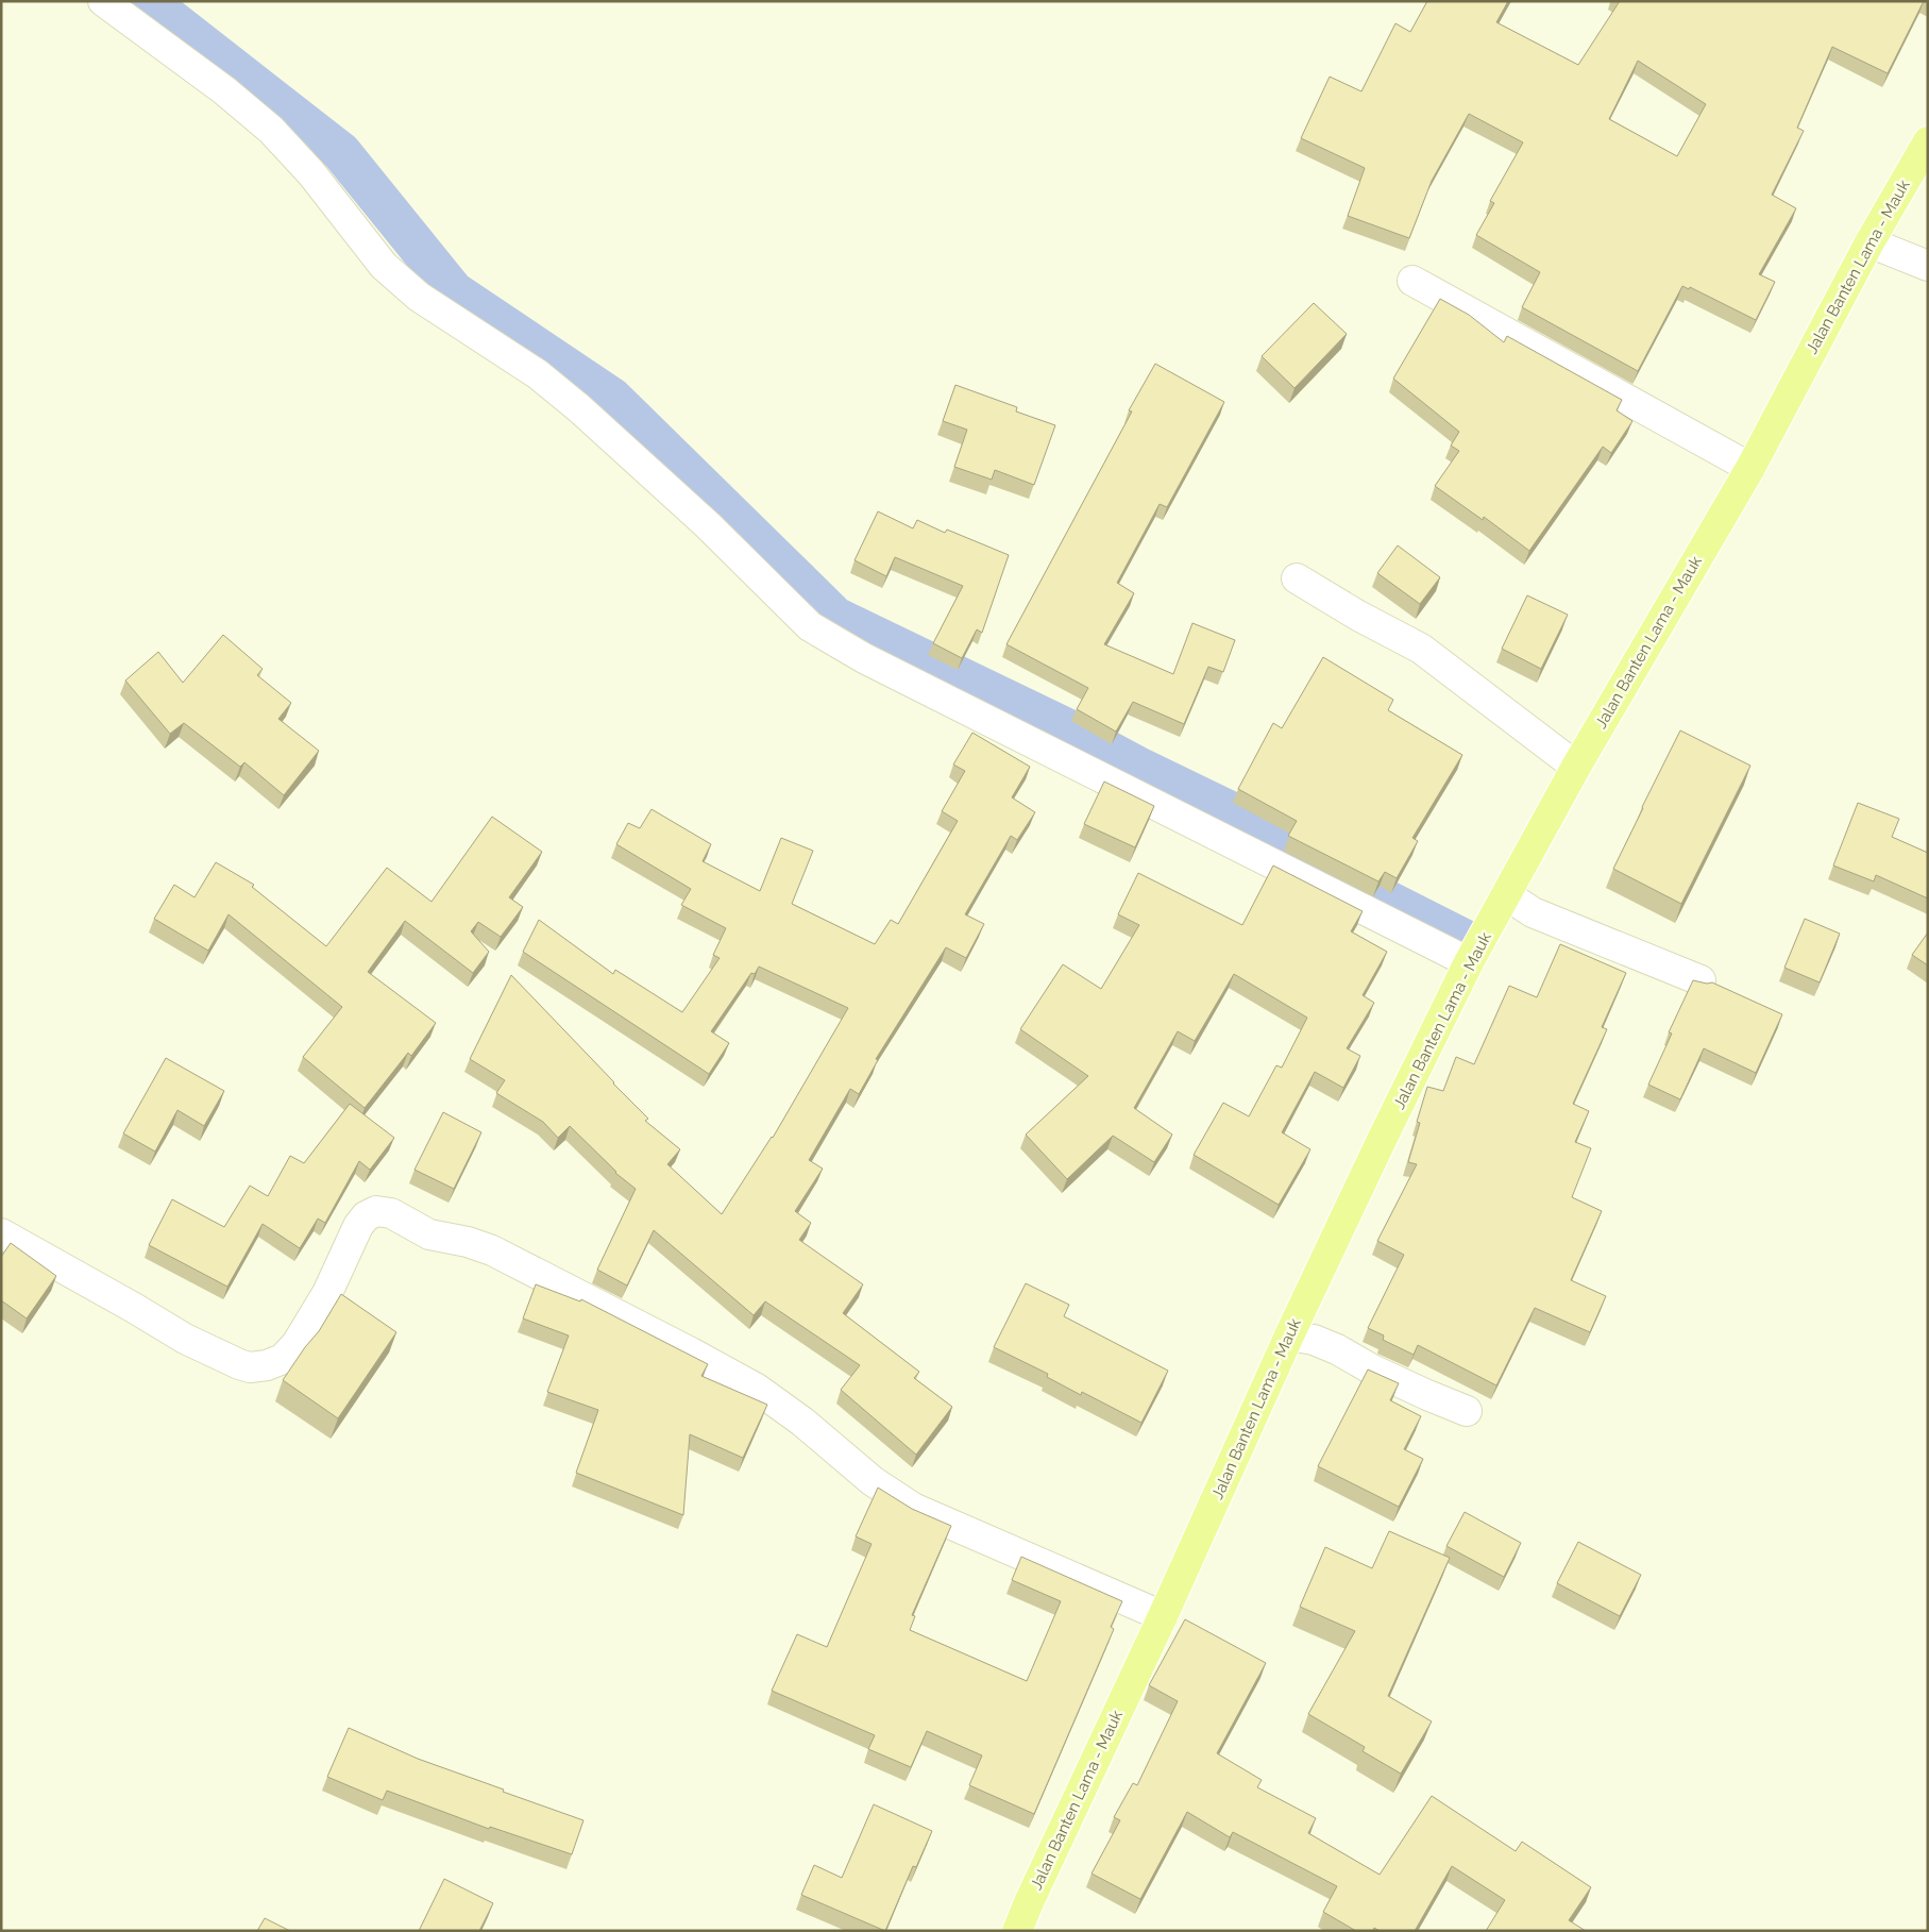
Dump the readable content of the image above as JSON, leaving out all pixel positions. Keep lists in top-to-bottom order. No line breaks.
{"streets":{"main road":["Jalan Banten Lama - Mauk"]}}
